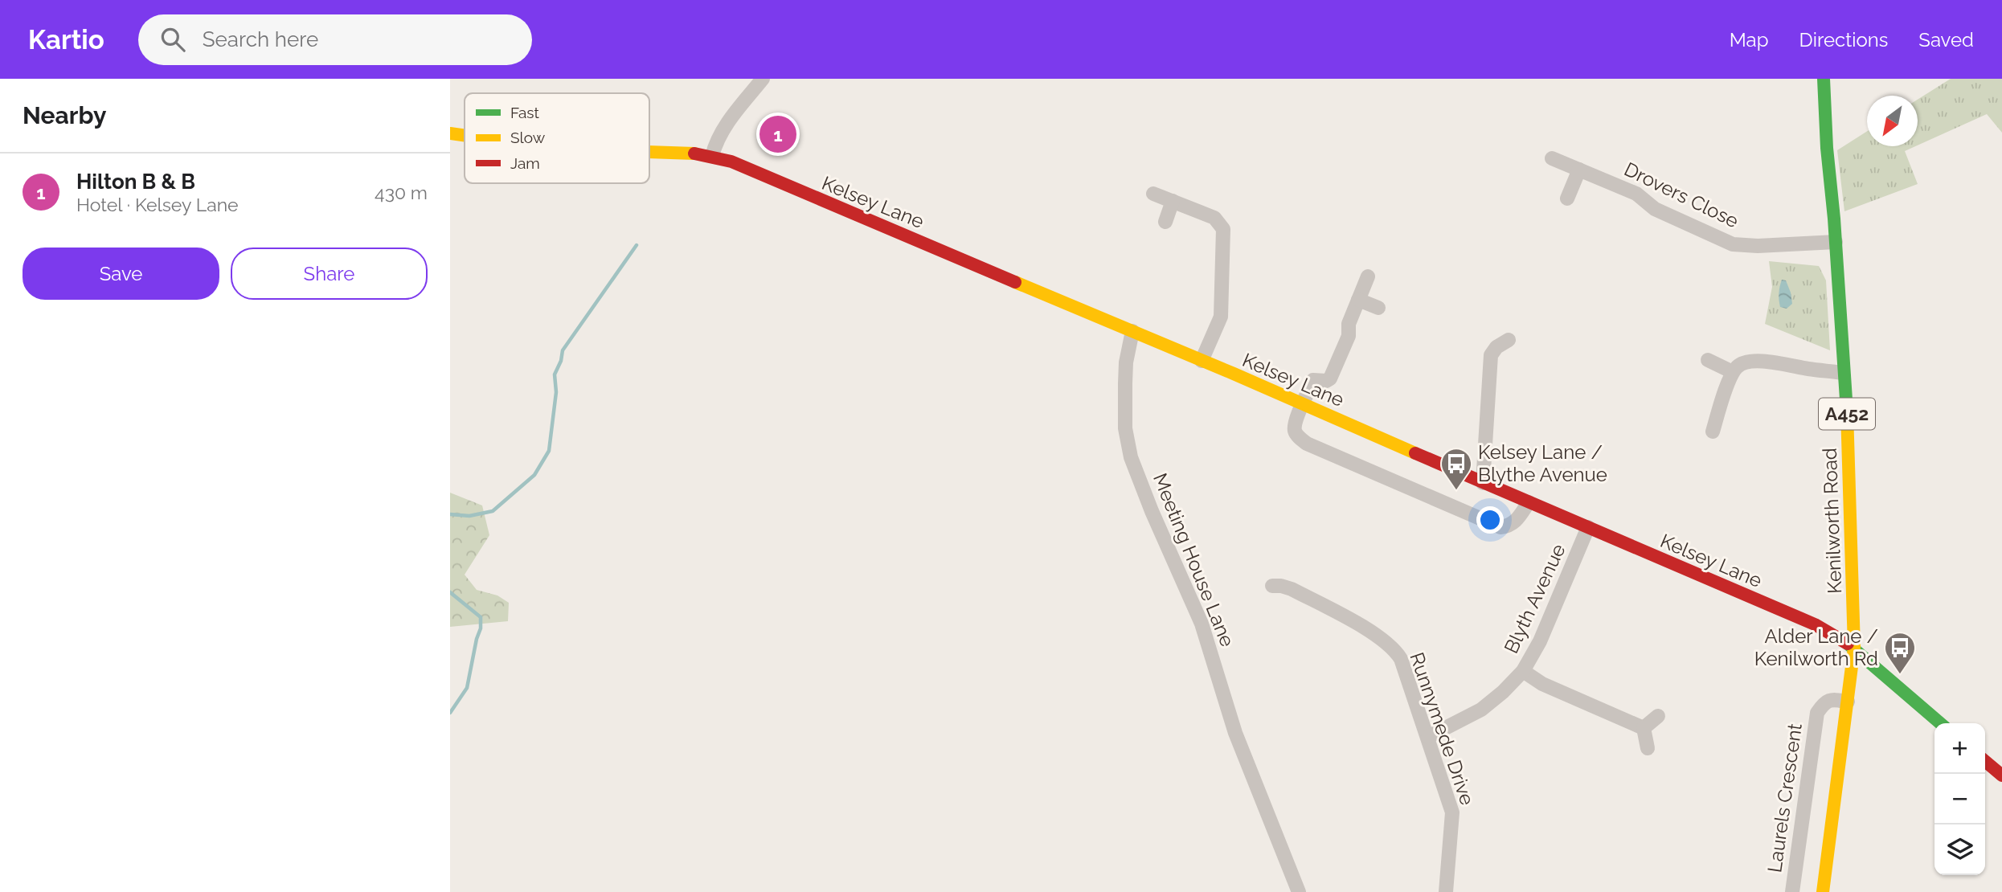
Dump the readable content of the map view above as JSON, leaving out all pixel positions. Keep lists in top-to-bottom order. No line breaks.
{"streets":{"main road":["Kelsey Lane","A452","Kenilworth Road"],"street":["Drovers Close","Meeting House Lane","Blyth Avenue","Runnymede Drive","Laurels Crescent"]},"crossings":[["Drovers Close","Kenilworth Road"],["Kelsey Lane","Kenilworth Road"],["Kelsey Lane","Meeting House Lane"],["Kelsey Lane","Blyth Avenue"],["Kenilworth Road","Laurels Crescent"],["Blyth Avenue","Runnymede Drive"]],"places":{"bus stop":["Kelsey Lane / Blythe Avenue","Alder Lane / Kenilworth Rd"]},"legend":["Fast","Slow","Jam"],"north":"bottom left","page":{"header":"Kartio","search":"Search here","nav":["Map","Directions","Saved"],"heading":"Nearby","pins":"1","list":[{"mark":"1","name":"Hilton B & B","note":"Hotel · Kelsey Lane","value":"430 m"}],"buttons":["Save","Share"],"map_buttons":["+","−"]}}
